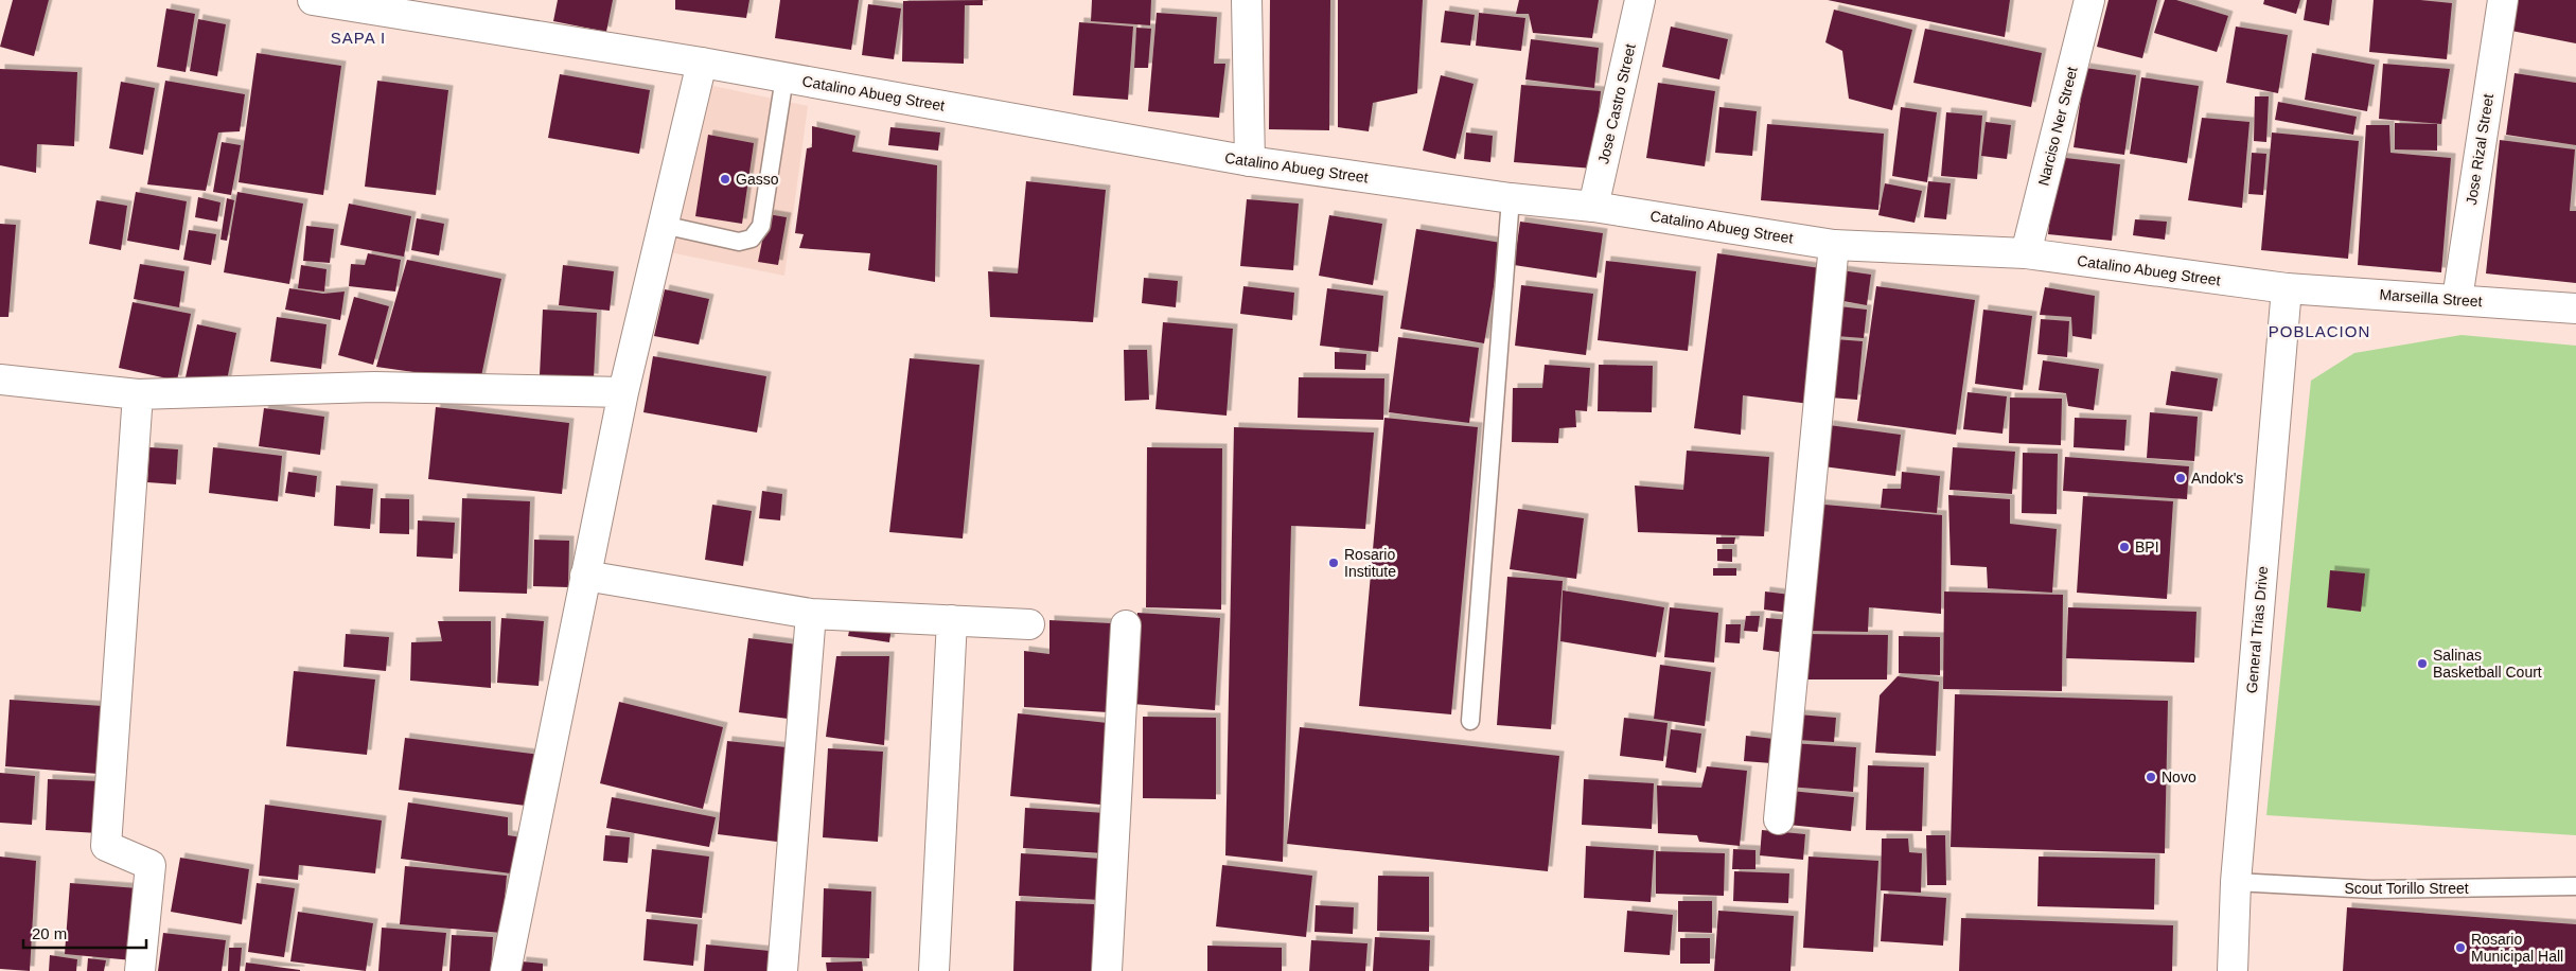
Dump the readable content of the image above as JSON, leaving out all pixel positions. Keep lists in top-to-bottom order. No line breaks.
{"streets":{"street":["Catalino Abueg Street","Jose Castro Street","Narciso Ner Street","Jose Rizal Street","Marseilla Street","General Trias Drive"],"lane":["Scout Torillo Street"]},"crossings":[["Catalino Abueg Street","Jose Castro Street"],["Catalino Abueg Street","Narciso Ner Street"],["Catalino Abueg Street","Marseilla Street"],["Catalino Abueg Street","General Trias Drive"],["Jose Rizal Street","Marseilla Street"],["Marseilla Street","General Trias Drive"],["General Trias Drive","Scout Torillo Street"]],"districts":["SAPA I","POBLACION"],"places":["Gasso","Andok's","BPI","Rosario Institute","Salinas Basketball Court","Novo","Rosario Municipal Hall"],"scale_bar":"20 m"}
